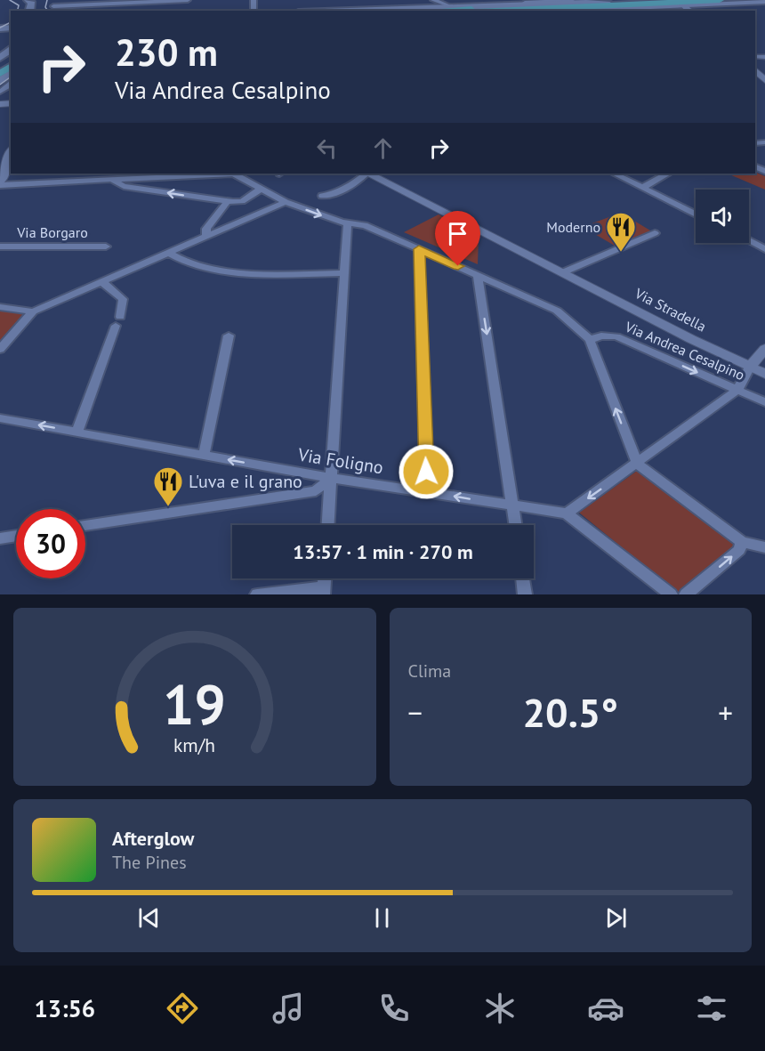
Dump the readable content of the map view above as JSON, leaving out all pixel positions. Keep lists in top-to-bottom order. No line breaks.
{"streets":{"street":["Via Borgaro","Via Stradella","Via Andrea Cesalpino","Via Foligno"]},"one_way":["Via Andrea Cesalpino"],"places":{"restaurant":["Moderno","L'uva e il grano"]},"page":{"turn":["230 m","Via Andrea Cesalpino"],"limit":"30","trip":"13:57 · 1 min · 270 m","tile":"Clima","heat":["−","20.5°","+"],"song":["Afterglow","The Pines"],"tabs":"13:56","gauge":["19","km/h"]}}
